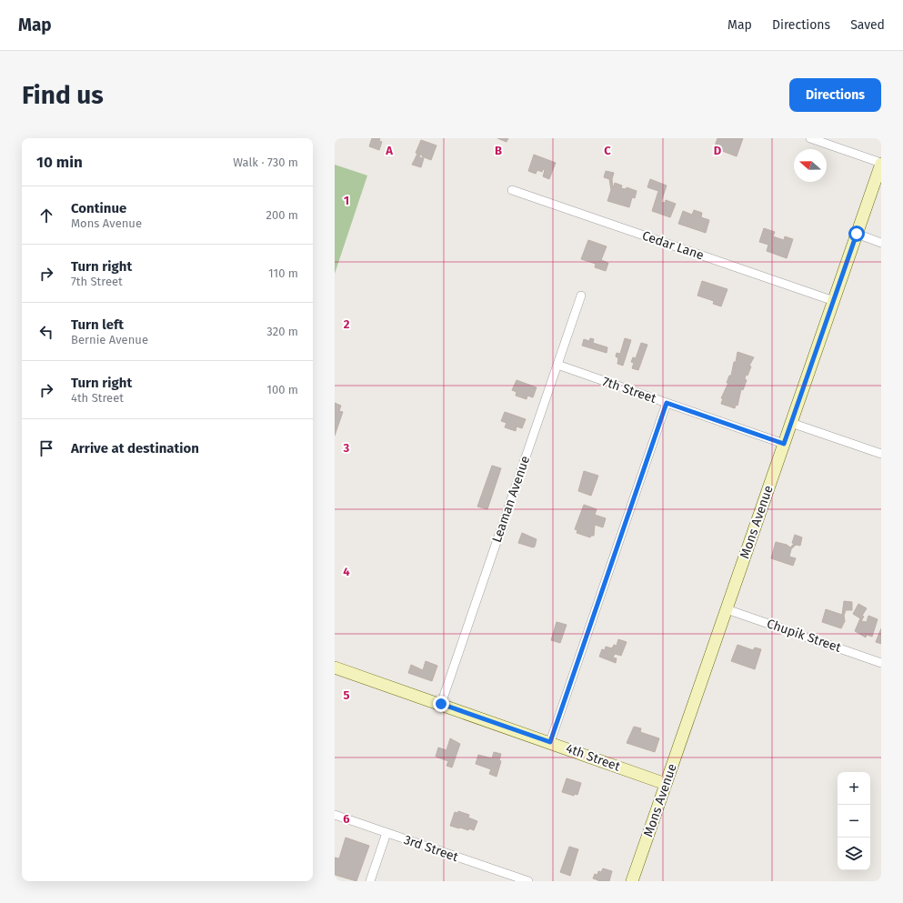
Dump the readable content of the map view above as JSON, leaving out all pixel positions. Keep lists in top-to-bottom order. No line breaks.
{"streets":{"street":["Cedar Lane","7th Street","Leaman Avenue","Mons Avenue","Chupik Street","4th Street","3rd Street"]},"crossings":[["Cedar Lane","Mons Avenue"],["7th Street","Leaman Avenue"],["7th Street","Mons Avenue"],["Leaman Avenue","4th Street"],["Mons Avenue","Chupik Street"],["Mons Avenue","4th Street"]],"north":"left","page":{"header":"Map","nav":["Map","Directions","Saved"],"buttons":"Directions","title":"Find us","heading":["10 min","Walk · 730 m"],"list":[["Continue","Mons Avenue","200 m"],["Turn right","7th Street","110 m"],["Turn left","Bernie Avenue","320 m"],["Turn right","4th Street","100 m"],"Arrive at destination"],"map_buttons":["+","−"]},"grid":{"columns":["A","B","C","D"],"rows":["1","2","3","4","5","6"]}}
